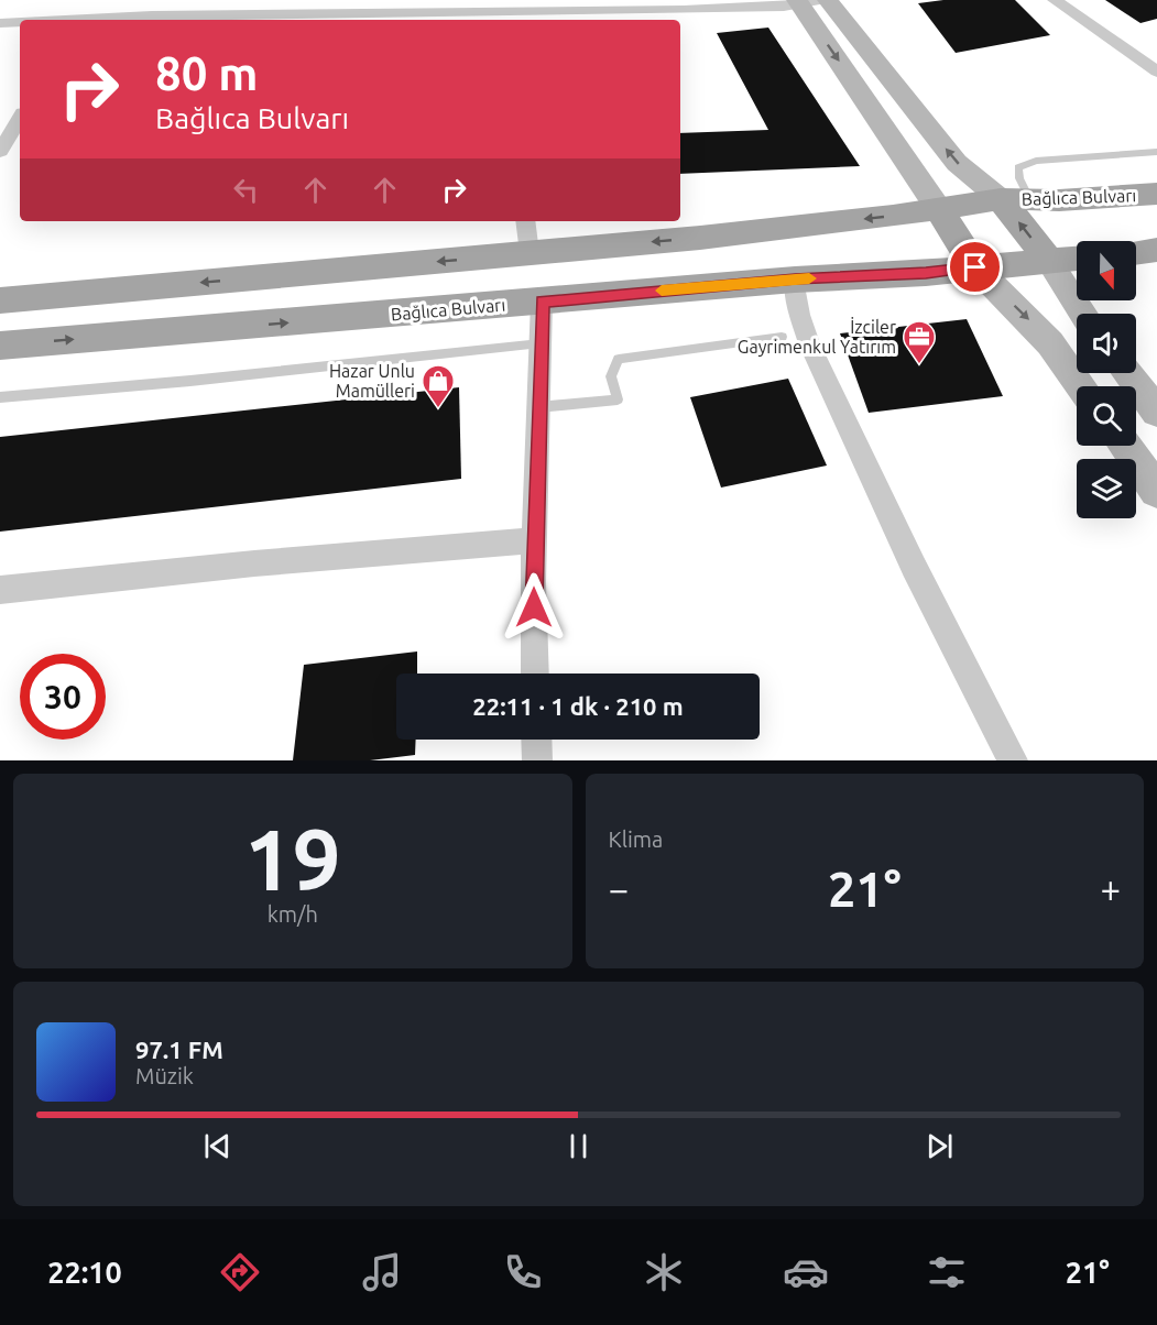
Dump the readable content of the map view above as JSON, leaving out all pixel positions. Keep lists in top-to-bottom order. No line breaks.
{"streets":{"main road":["Bağlıca Bulvarı"]},"places":{"office":["İzciler Gayrimenkul Yatırım"],"shop":["Hazar Unlu Mamülleri"]},"north":"bottom","page":{"turn":["80 m","Bağlıca Bulvarı"],"limit":"30","trip":"22:11 · 1 dk · 210 m","tile":[["19","km/h"],"Klima"],"heat":["−","21°","+"],"song":["97.1 FM","Müzik"],"tabs":["22:10","21°"]}}
